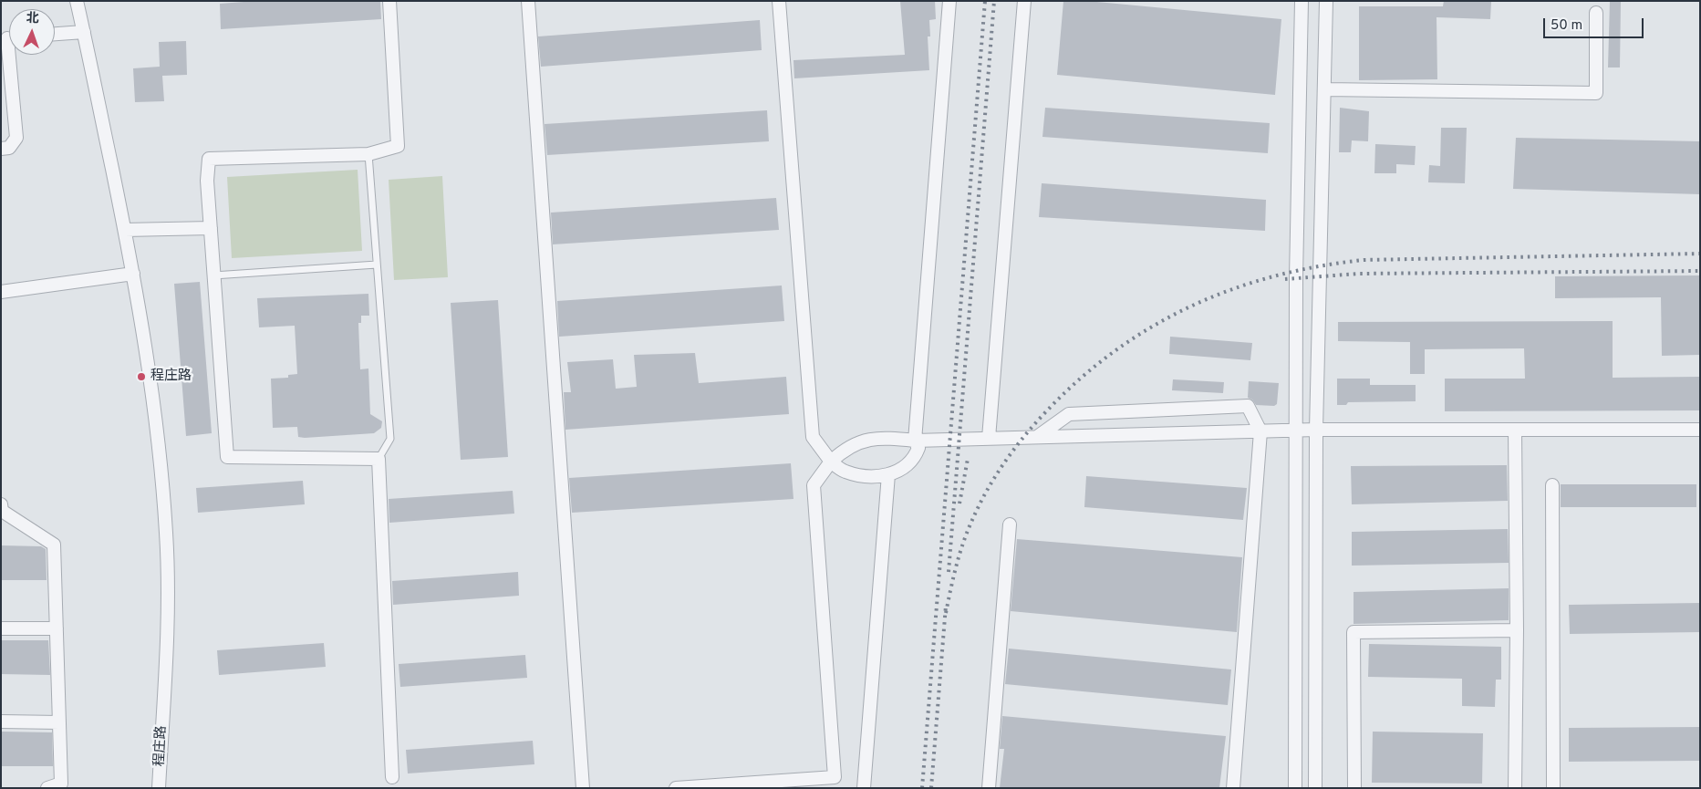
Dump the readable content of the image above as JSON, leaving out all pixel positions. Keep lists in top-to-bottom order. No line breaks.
{"streets":{"street":["程庄路"]},"places":["程庄路"],"scale_bar":"50 m","north":"top"}
